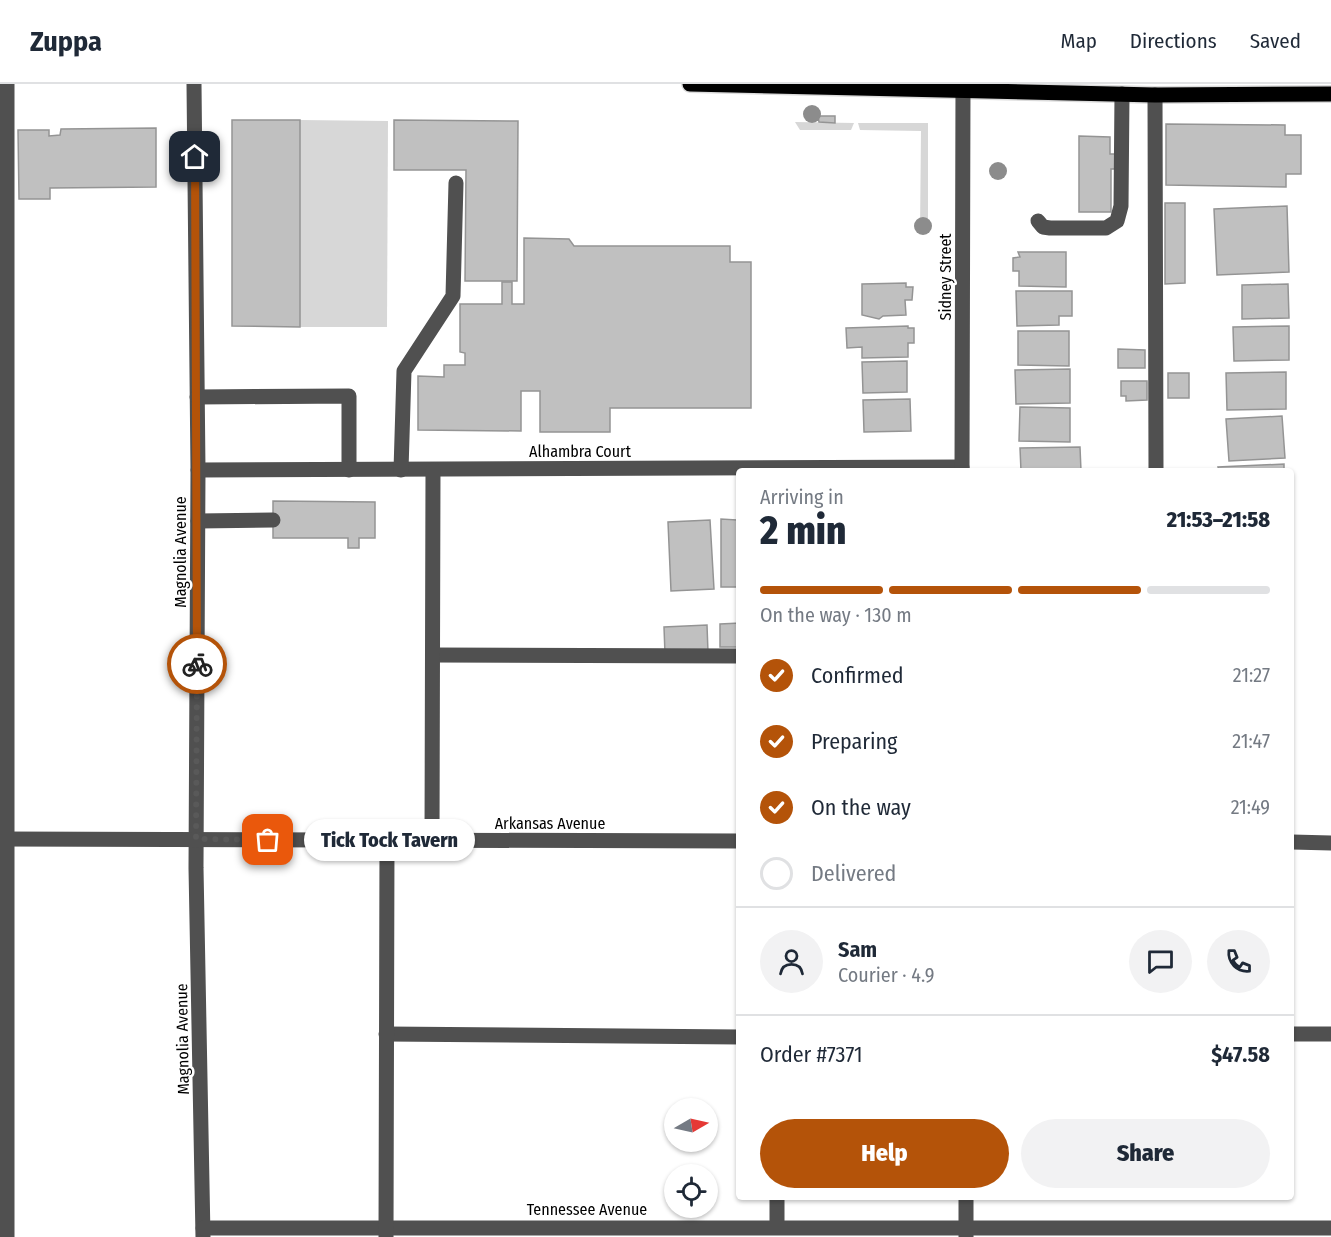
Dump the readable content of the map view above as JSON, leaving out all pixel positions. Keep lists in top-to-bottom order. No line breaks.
{"streets":{"street":["Sidney Street","Alhambra Court","Magnolia Avenue","Arkansas Avenue","Tennessee Avenue"]},"crossings":[["Alhambra Court","Magnolia Avenue"],["Magnolia Avenue","Arkansas Avenue"],["Magnolia Avenue","Tennessee Avenue"]],"places":["Tick Tock Tavern"],"north":"right","page":{"header":"Zuppa","nav":["Map","Directions","Saved"],"heading":["2 min","Arriving in","21:53–21:58"],"panel":["Sam","Courier · 4.9","Order #7371","$47.58"],"bar":"On the way · 130 m","list":[["Confirmed","21:27"],["Preparing","21:47"],["On the way","21:49"],"Delivered"],"bubble":"Tick Tock Tavern","buttons":["Help","Share"]}}
